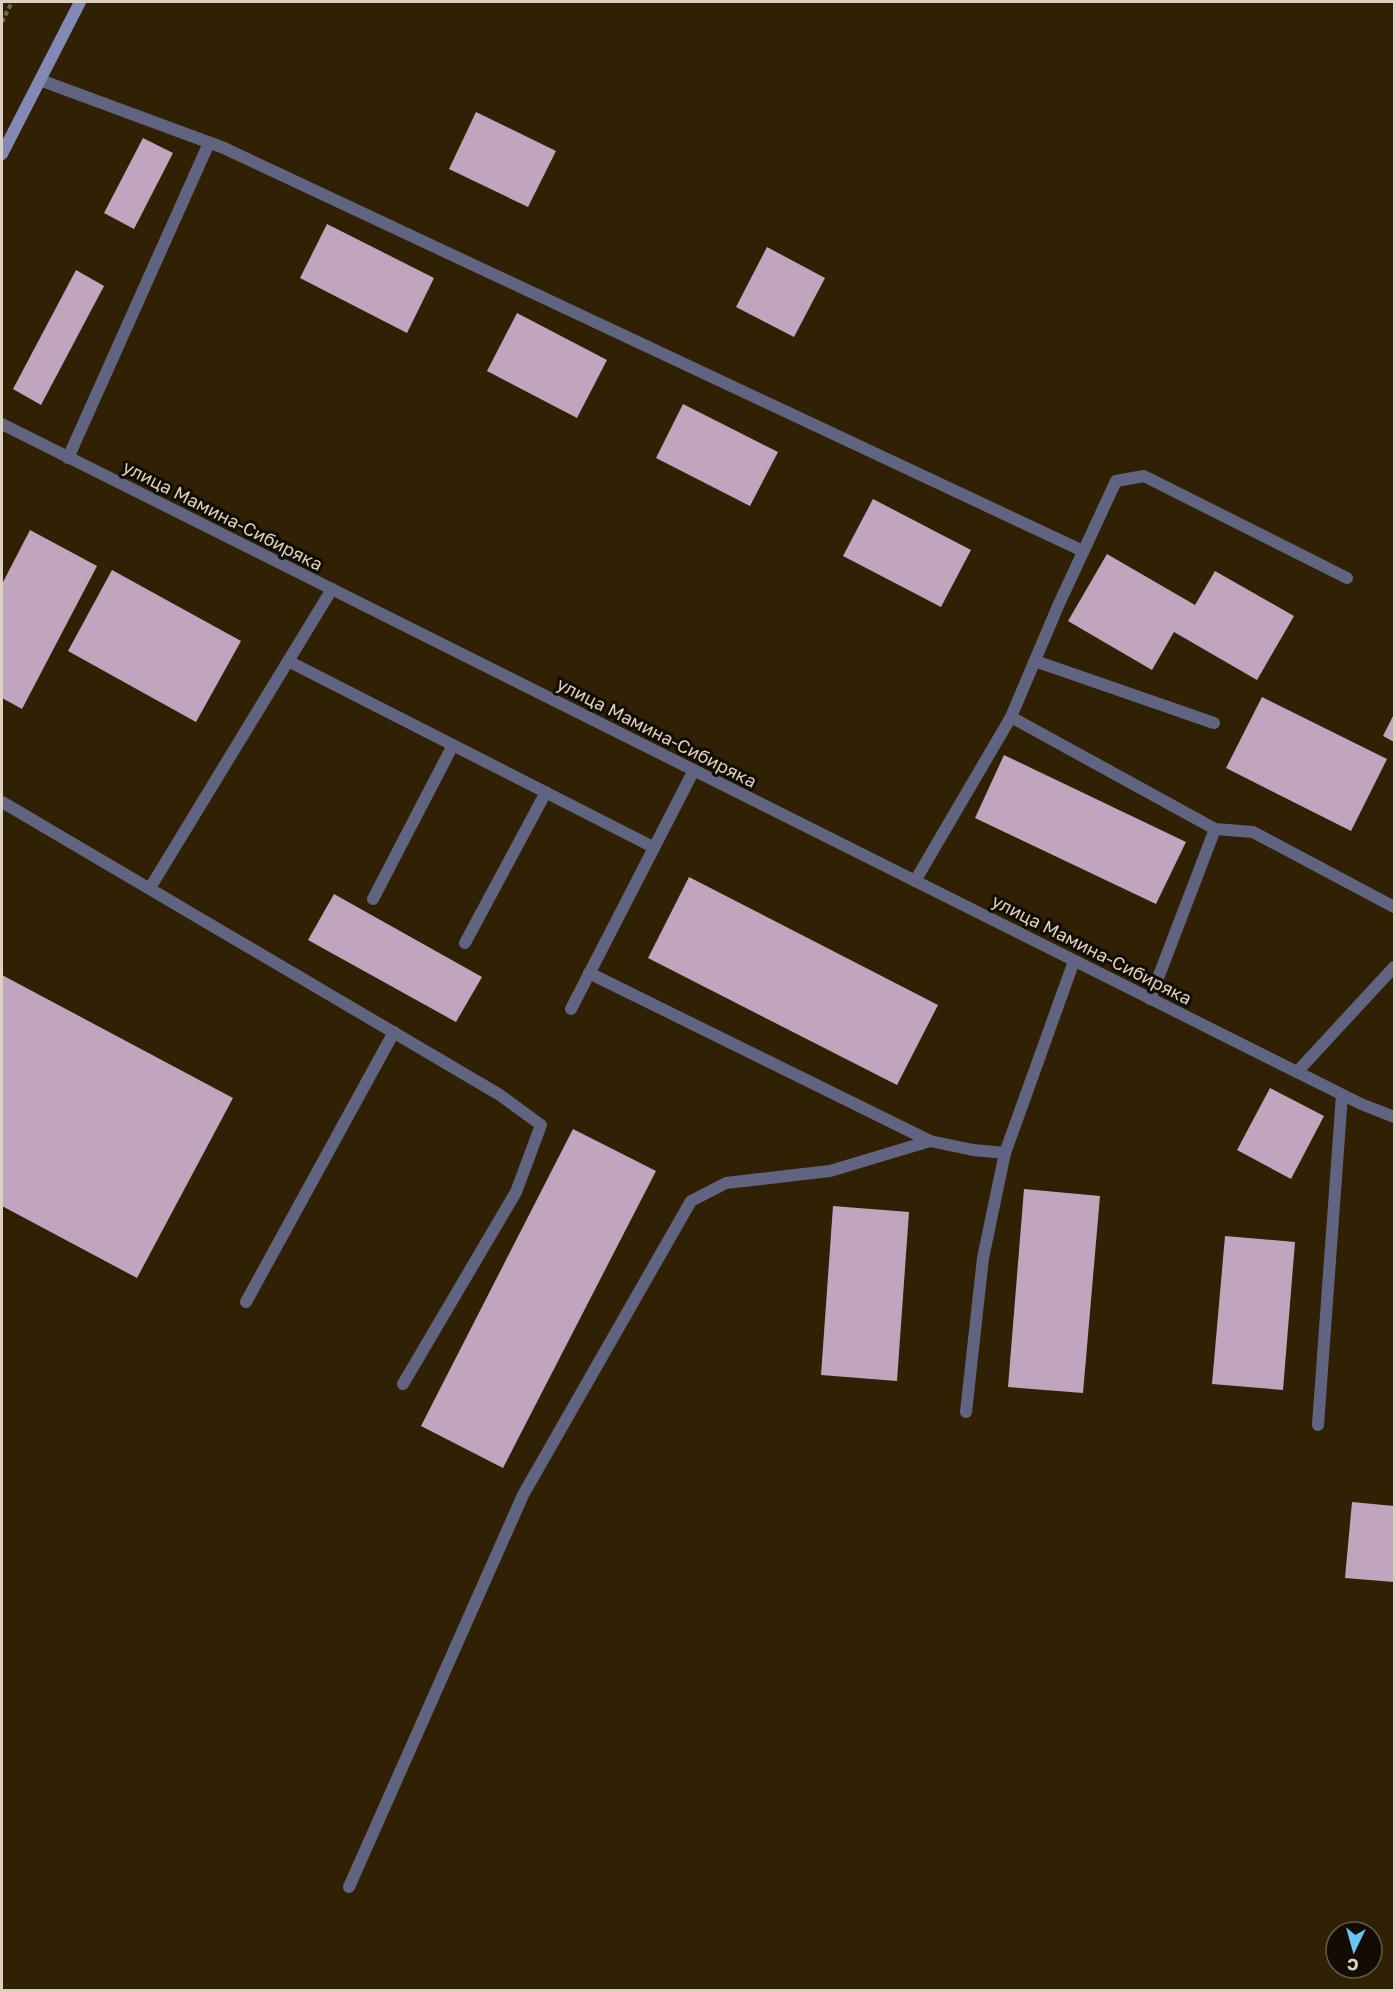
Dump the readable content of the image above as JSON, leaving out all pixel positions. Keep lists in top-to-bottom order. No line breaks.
{"streets":{"street":["улица Мамина-Сибиряка"]},"north":"bottom"}
